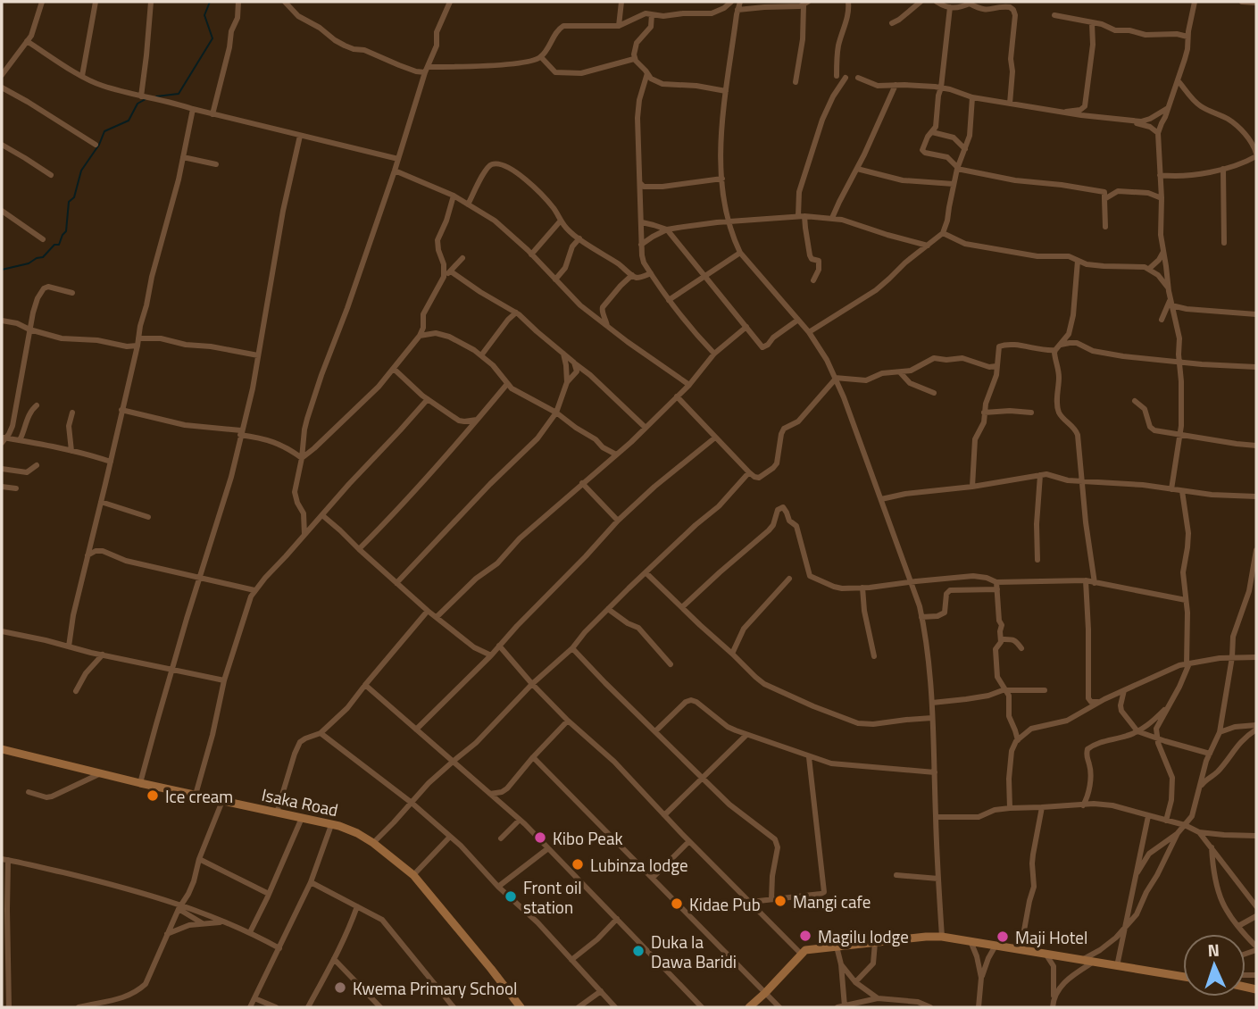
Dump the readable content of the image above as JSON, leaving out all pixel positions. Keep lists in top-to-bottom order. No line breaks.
{"streets":{"street":["Isaka Road"]},"places":["Ice cream","Kibo Peak","Lubinza lodge","Front oil station","Mangi cafe","Kidae Pub","Magilu lodge","Maji Hotel","Duka la Dawa Baridi","Kwema Primary School"],"north":"top"}
